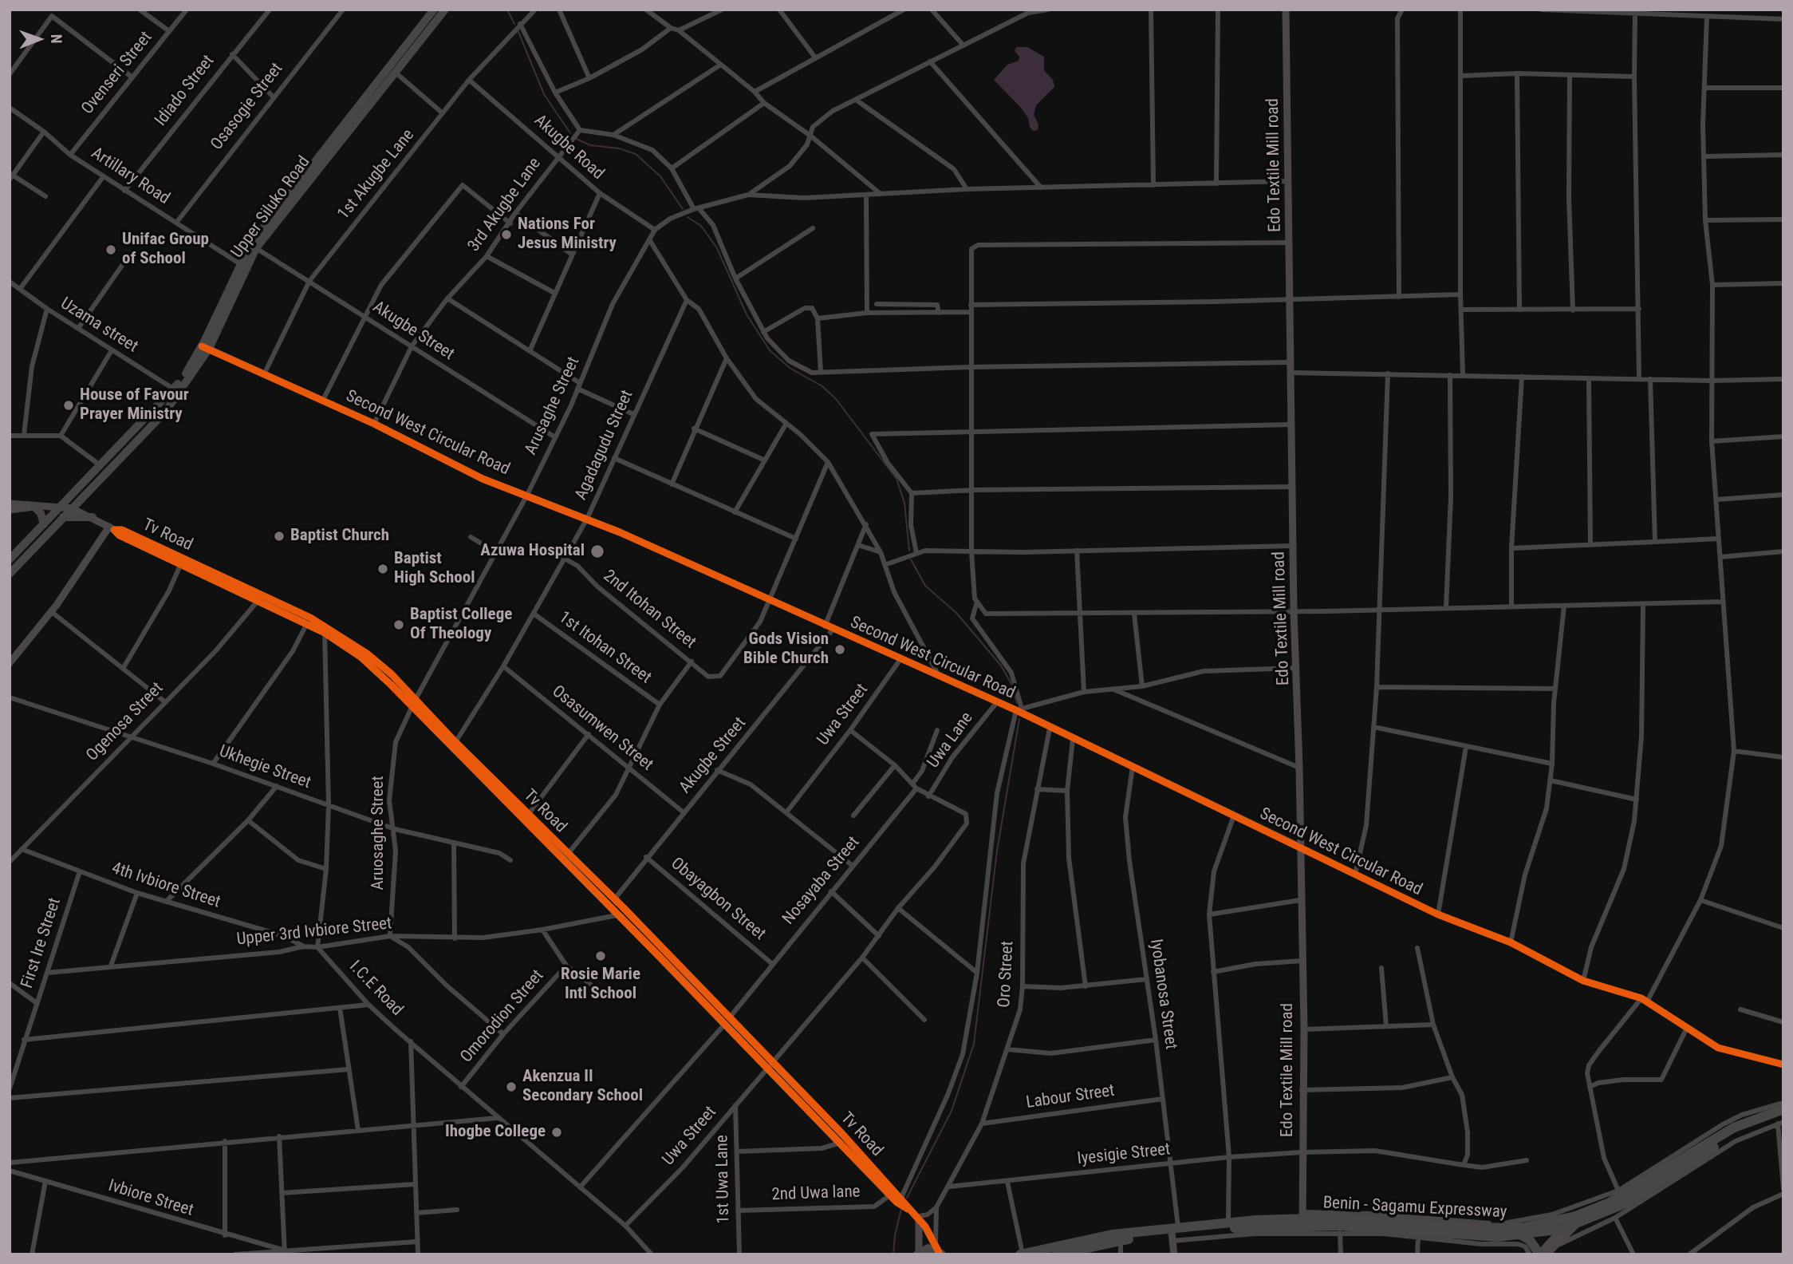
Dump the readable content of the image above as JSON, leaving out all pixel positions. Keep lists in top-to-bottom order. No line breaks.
{"streets":{"highway":["Benin - Sagamu Expressway"],"main road":["Upper Siluko Road"],"street":["Ovenseri Street","Idiado Street","Osasogie Street","Akugbe Road","Edo Textile Mill road","1st Akugbe Lane","Artillary Road","3rd Akugbe Lane","Uzama street","Akugbe Street","Arusaghe Street","Second West Circular Road","Agadagudu Street","Tv Road","2nd Itohan Street","1st Itohan Street","Uwa Street","Ogenosa Street","Osasumwen Street","Uwa Lane","Ukhegie Street","Aruosaghe Street","Nosayaba Street","4th Ivbiore Street","Obayagbon Street","Upper 3rd Ivbiore Street","First Ire Street","Oro Street","I.C.E Road","Iyobanosa Street","Omorodion Street","Labour Street","Iyesigie Street","1st Uwa Lane","2nd Uwa lane","Ivbiore Street"]},"crossings":[["Ovenseri Street","Artillary Road"],["Idiado Street","Artillary Road"],["Osasogie Street","Artillary Road"],["Akugbe Road","1st Akugbe Lane"],["Akugbe Road","3rd Akugbe Lane"],["Akugbe Road","Arusaghe Street"],["Edo Textile Mill road","Second West Circular Road"],["Edo Textile Mill road","Iyesigie Street"],["Edo Textile Mill road","Benin - Sagamu Expressway"],["1st Akugbe Lane","Akugbe Street"],["1st Akugbe Lane","Second West Circular Road"],["Artillary Road","Upper Siluko Road"],["3rd Akugbe Lane","Akugbe Street"],["3rd Akugbe Lane","Second West Circular Road"],["Upper Siluko Road","Uzama street"],["Upper Siluko Road","Akugbe Street"],["Upper Siluko Road","Second West Circular Road"],["Upper Siluko Road","Tv Road"],["Akugbe Street","Arusaghe Street"],["Akugbe Street","Second West Circular Road"],["Akugbe Street","Tv Road"],["Akugbe Street","Osasumwen Street"],["Akugbe Street","Obayagbon Street"],["Arusaghe Street","Second West Circular Road"],["Arusaghe Street","Tv Road"],["Arusaghe Street","Aruosaghe Street"],["Second West Circular Road","Agadagudu Street"],["Second West Circular Road","2nd Itohan Street"],["Second West Circular Road","Uwa Street"],["Second West Circular Road","Uwa Lane"],["Second West Circular Road","Oro Street"],["Second West Circular Road","Iyobanosa Street"],["Agadagudu Street","Tv Road"],["Agadagudu Street","2nd Itohan Street"],["Agadagudu Street","1st Itohan Street"],["Agadagudu Street","Osasumwen Street"],["Tv Road","Uwa Street"],["Tv Road","Ogenosa Street"],["Tv Road","Aruosaghe Street"],["Tv Road","Nosayaba Street"],["Tv Road","Upper 3rd Ivbiore Street"],["Tv Road","Oro Street"],["Tv Road","2nd Uwa lane"],["Uwa Street","Uwa Lane"],["Uwa Street","I.C.E Road"],["Uwa Street","1st Uwa Lane"],["Ogenosa Street","Ukhegie Street"],["Ogenosa Street","4th Ivbiore Street"],["Ukhegie Street","Aruosaghe Street"],["Aruosaghe Street","Upper 3rd Ivbiore Street"],["Nosayaba Street","Obayagbon Street"],["Nosayaba Street","I.C.E Road"],["4th Ivbiore Street","Upper 3rd Ivbiore Street"],["4th Ivbiore Street","First Ire Street"],["Upper 3rd Ivbiore Street","First Ire Street"],["Upper 3rd Ivbiore Street","I.C.E Road"],["Oro Street","Labour Street"],["Oro Street","Iyesigie Street"],["I.C.E Road","Omorodion Street"],["Iyobanosa Street","Labour Street"],["Iyobanosa Street","Iyesigie Street"],["Iyobanosa Street","Benin - Sagamu Expressway"],["1st Uwa Lane","2nd Uwa lane"]],"places":["Nations For Jesus Ministry","Unifac Group of School","House of Favour Prayer Ministry","Baptist Church","Azuwa Hospital","Baptist High School","Baptist College Of Theology","Gods Vision Bible Church","Rosie Marie Intl School","Akenzua II Secondary School","Ihogbe College"],"north":"right"}
